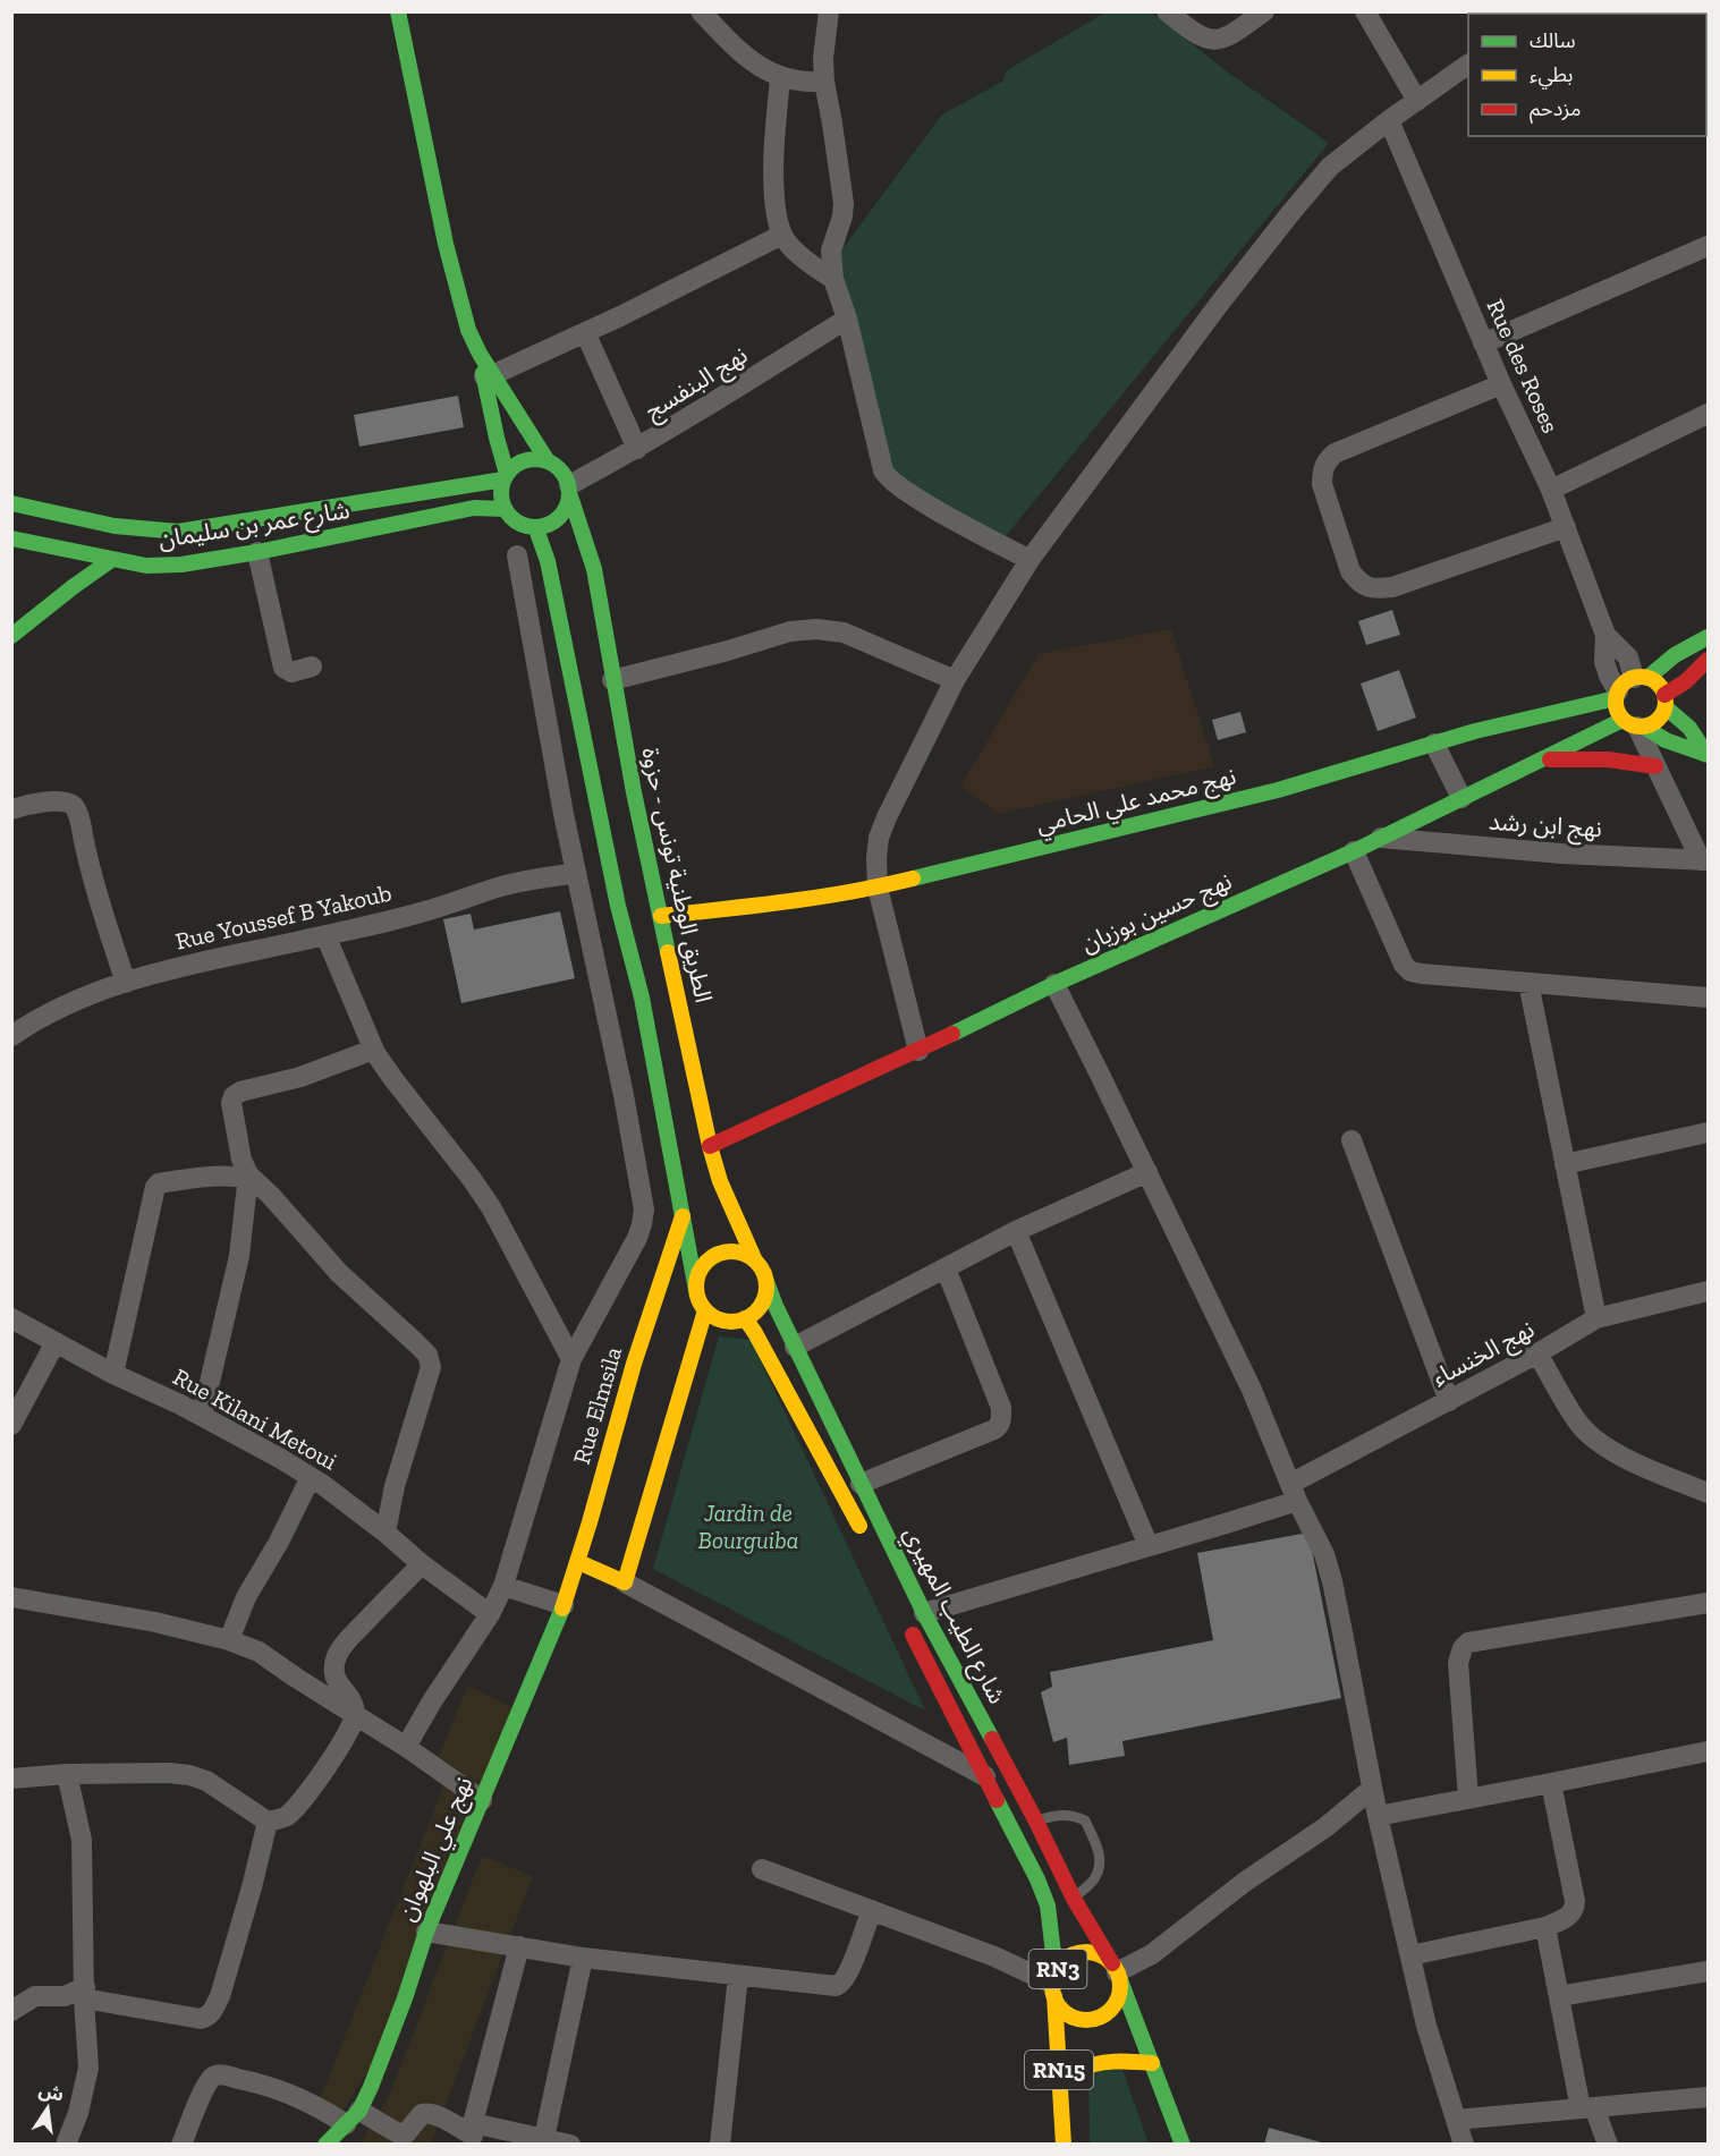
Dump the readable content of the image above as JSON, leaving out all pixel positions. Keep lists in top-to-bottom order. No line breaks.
{"streets":{"main road":["شارع عمر بن سليمان","نهج محمد علي الحامي","الطريق الوطنية تونس - حزوة","نهج حسين بوزيان","Rue Elmsila","شارع الطيب المهيري","نهج علي البلهوان","RN3","RN15"],"street":["Rue des Roses","نهج البنفسج","نهج ابن رشد","Rue Youssef B Yakoub","نهج الخنساء","Rue Kilani Metoui"]},"crossings":[["Rue des Roses","نهج محمد علي الحامي"],["Rue des Roses","نهج حسين بوزيان"],["نهج البنفسج","شارع عمر بن سليمان"],["نهج البنفسج","الطريق الوطنية تونس - حزوة"],["شارع عمر بن سليمان","الطريق الوطنية تونس - حزوة"],["نهج محمد علي الحامي","الطريق الوطنية تونس - حزوة"],["نهج محمد علي الحامي","نهج حسين بوزيان"],["نهج ابن رشد","نهج حسين بوزيان"],["الطريق الوطنية تونس - حزوة","نهج حسين بوزيان"],["الطريق الوطنية تونس - حزوة","شارع الطيب المهيري"],["نهج الخنساء","شارع الطيب المهيري"],["Rue Elmsila","نهج علي البلهوان"],["شارع الطيب المهيري","RN3"],["شارع الطيب المهيري","RN15"],["RN3","RN15"]],"parks":["Jardin de Bourguiba"],"legend":["سالك","بطيء","مزدحم"],"north":"top"}
